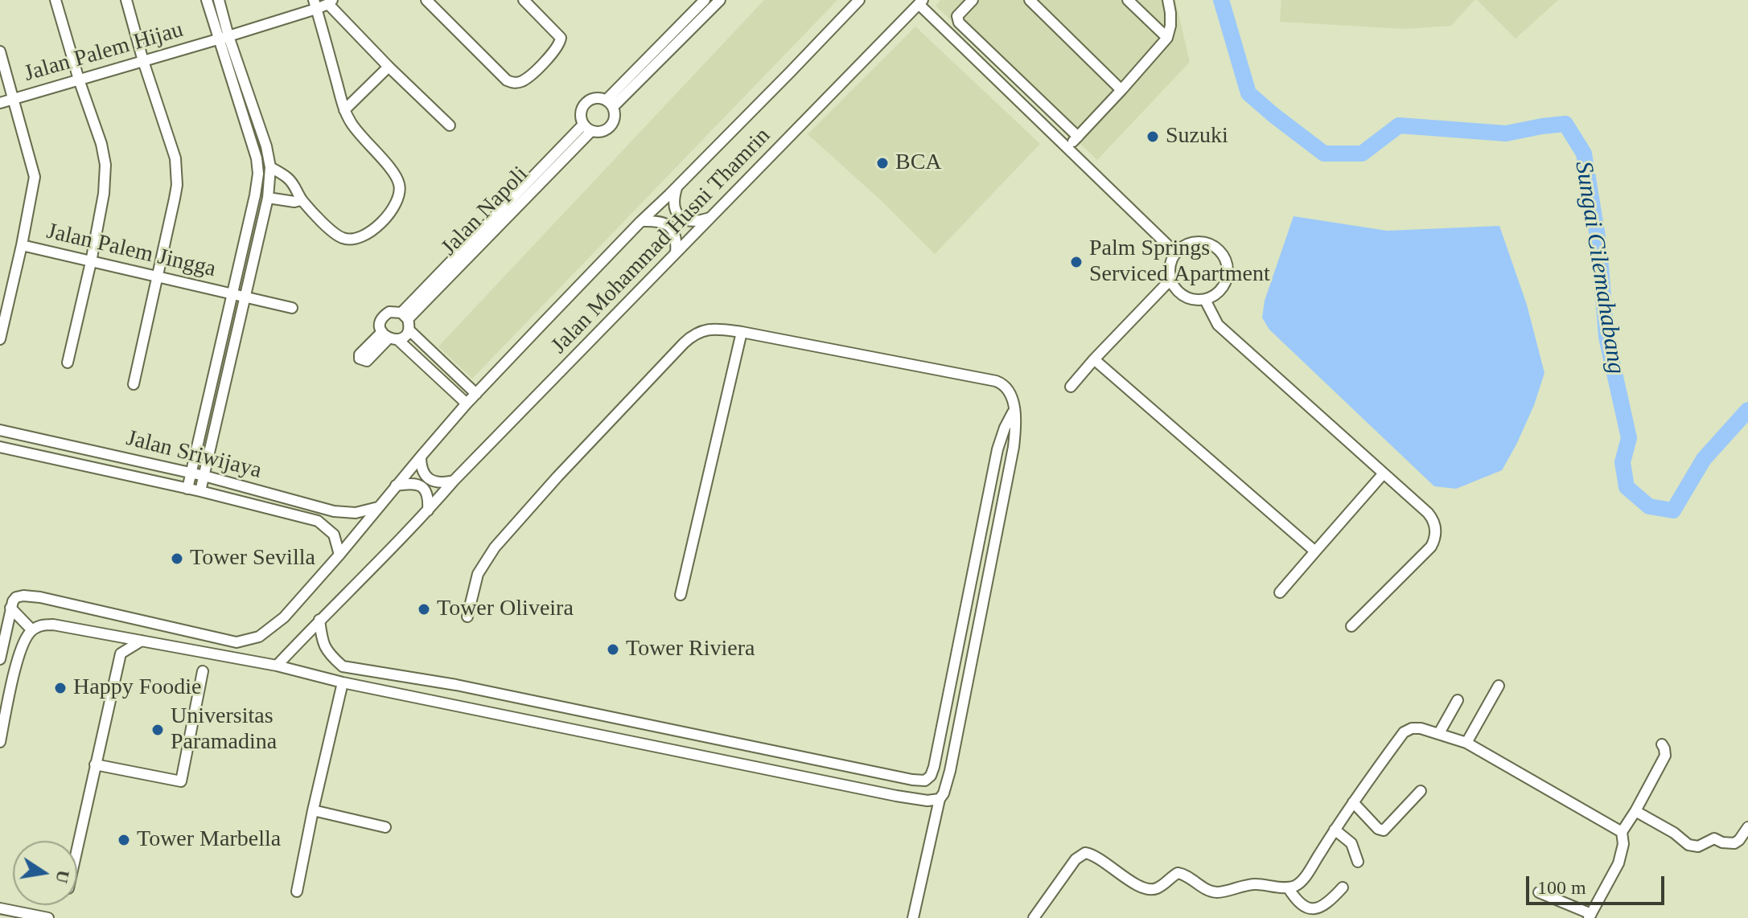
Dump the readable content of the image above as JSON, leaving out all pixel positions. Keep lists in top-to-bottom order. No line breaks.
{"streets":{"street":["Jalan Palem Hijau","Jalan Napoli","Jalan Mohammad Husni Thamrin","Jalan Palem Jingga","Jalan Sriwijaya"]},"crossings":[["Jalan Mohammad Husni Thamrin","Jalan Sriwijaya"]],"water":["Sungai Cilemahabang"],"places":["Suzuki","BCA","Palm Springs Serviced Apartment","Tower Sevilla","Tower Oliveira","Tower Riviera","Happy Foodie","Universitas Paramadina","Tower Marbella"],"scale_bar":"100 m","north":"right"}
